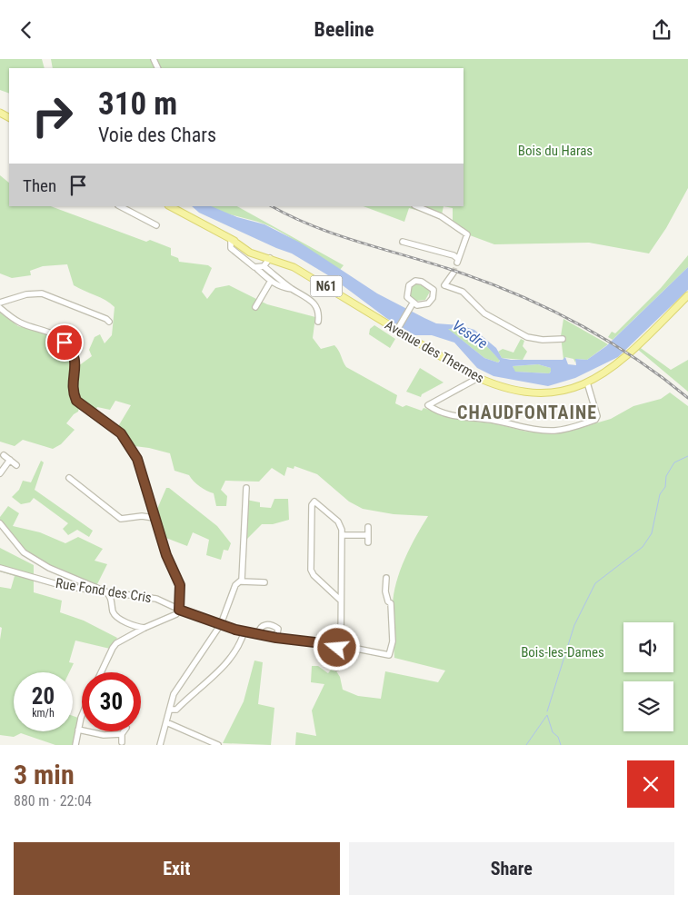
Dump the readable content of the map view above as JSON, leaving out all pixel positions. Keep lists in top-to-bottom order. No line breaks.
{"streets":{"main road":["N61","Avenue des Thermes"],"street":["Rue Fond des Cris"]},"districts":["CHAUDFONTAINE"],"water":["Vesdre"],"parks":["Bois du Haras","Bois-les-Dames"],"page":{"header":"Beeline","turn":["310 m","Voie des Chars"],"then":"Then","speed":"20 km/h","limit":"30","heading":["3 min","880 m · 22:04"],"buttons":["Exit","Share"]}}
